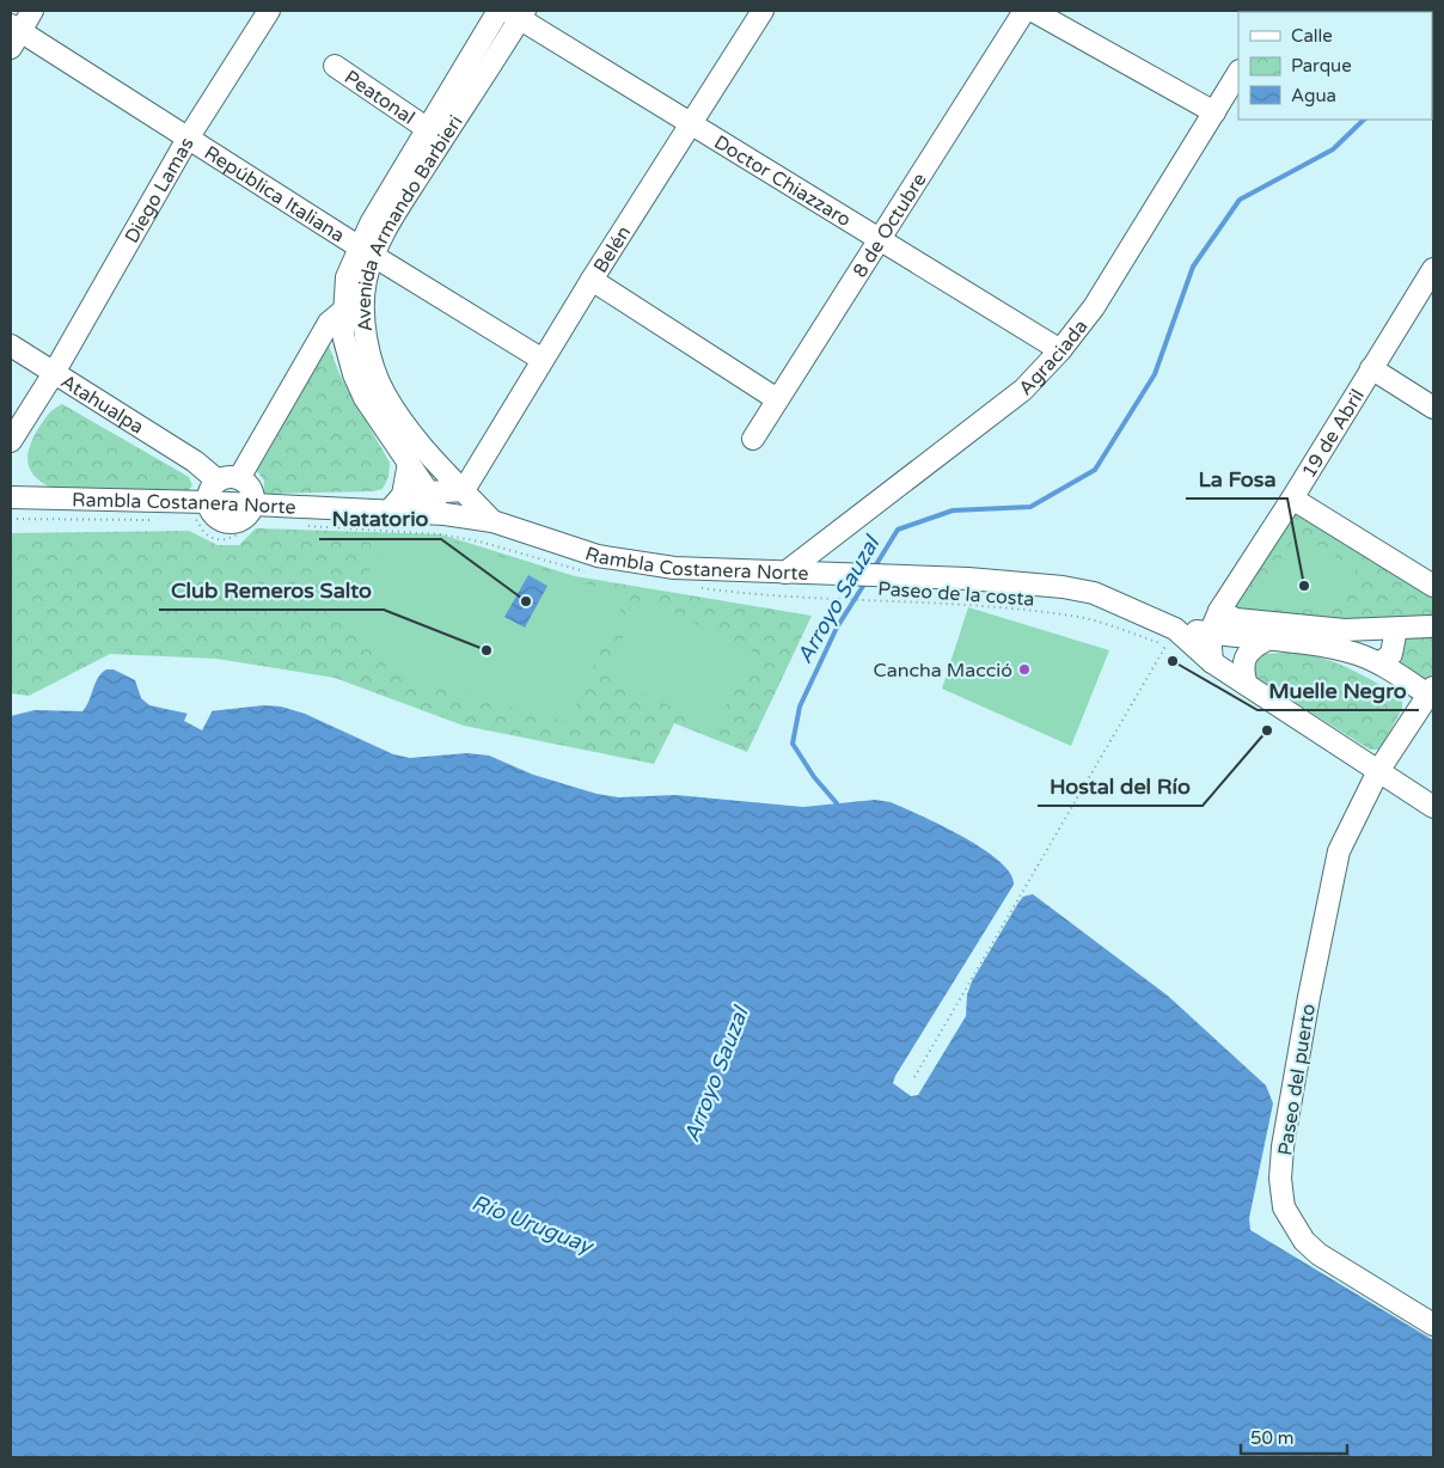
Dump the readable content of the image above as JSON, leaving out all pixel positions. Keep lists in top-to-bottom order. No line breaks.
{"streets":{"street":["Peatonal","Doctor Chiazzaro","Diego Lamas","República Italiana","Avenida Armando Barbieri","8 de Octubre","Belén","Agraciada","Atahualpa","19 de Abril","Rambla Costanera Norte","Paseo del puerto"],"path":["Paseo de la costa"]},"crossings":[["Peatonal","Avenida Armando Barbieri"],["Doctor Chiazzaro","Avenida Armando Barbieri"],["Doctor Chiazzaro","8 de Octubre"],["Doctor Chiazzaro","Belén"],["Doctor Chiazzaro","Agraciada"],["Diego Lamas","República Italiana"],["Diego Lamas","Atahualpa"],["República Italiana","Avenida Armando Barbieri"],["República Italiana","Belén"],["Avenida Armando Barbieri","Belén"],["Avenida Armando Barbieri","Rambla Costanera Norte"],["Agraciada","Rambla Costanera Norte"],["Atahualpa","Rambla Costanera Norte"],["19 de Abril","Rambla Costanera Norte"],["Rambla Costanera Norte","Paseo de la costa"],["Rambla Costanera Norte","Paseo del puerto"]],"water":["Arroyo Sauzal","Río Uruguay"],"places":["La Fosa","Natatorio","Club Remeros Salto","Muelle Negro","Cancha Macció","Hostal del Río"],"legend":["Calle","Parque","Agua"],"scale_bar":"50 m"}
